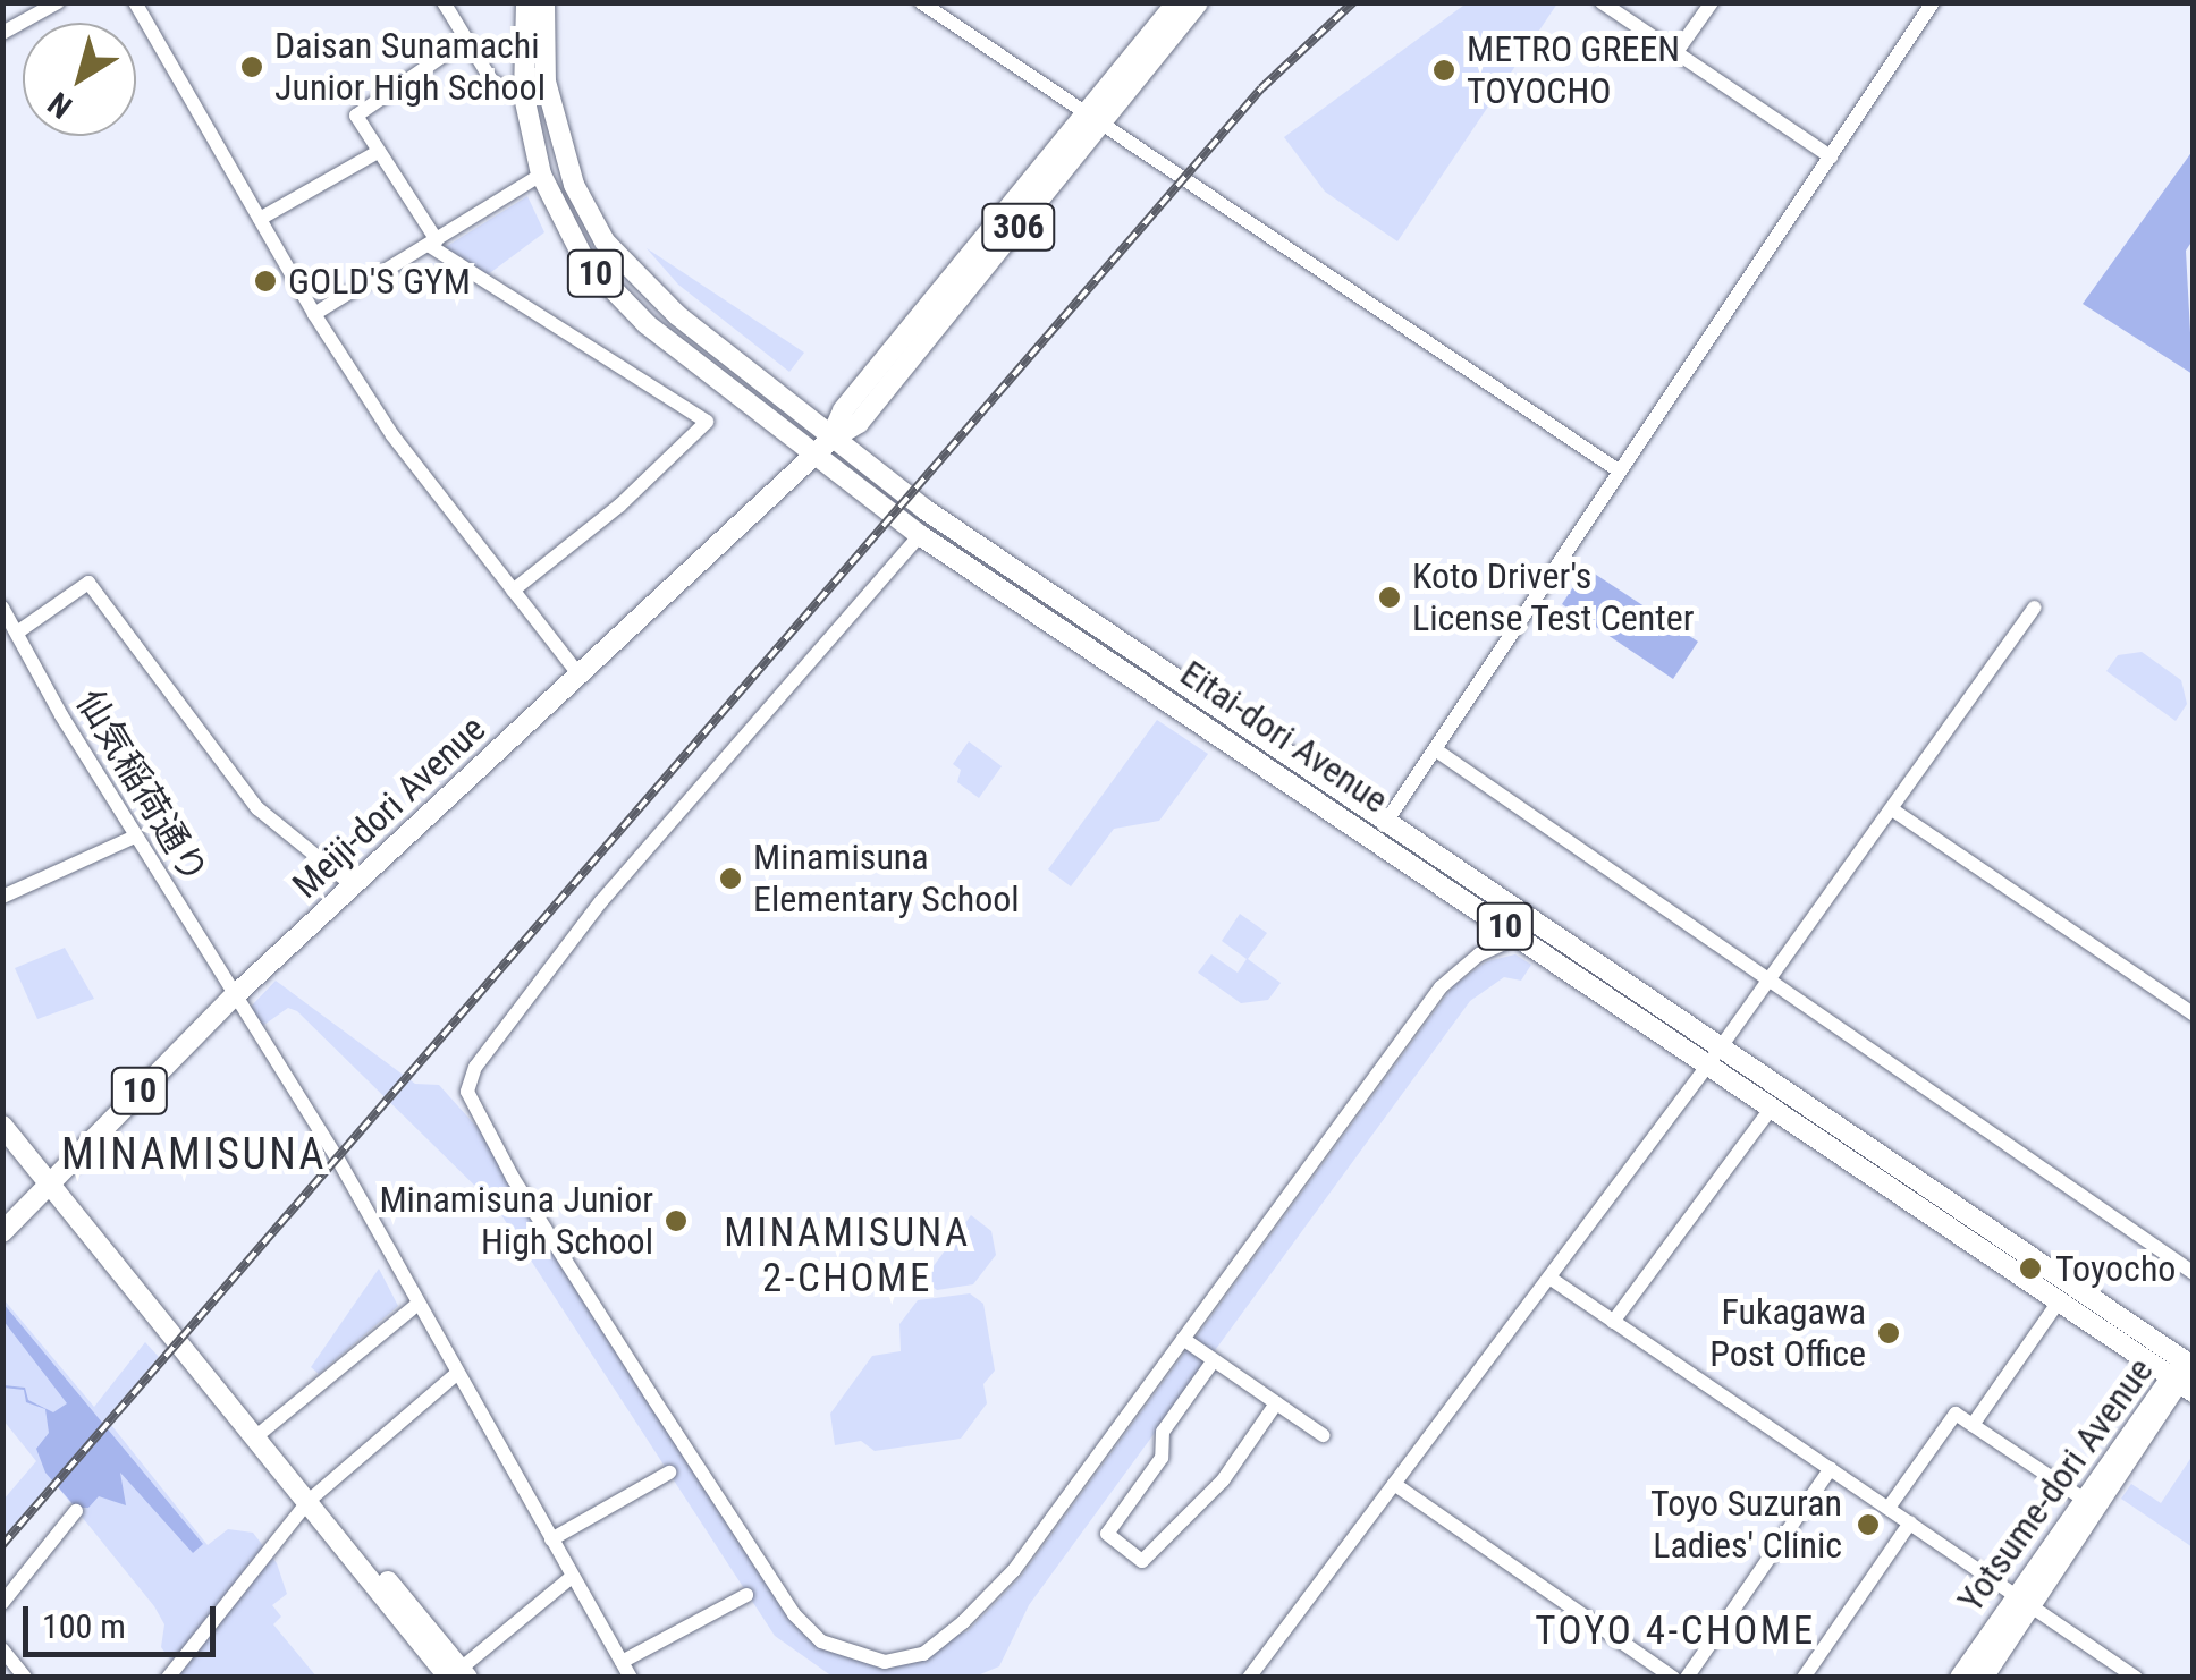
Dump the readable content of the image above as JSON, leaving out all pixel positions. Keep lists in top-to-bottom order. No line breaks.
{"streets":{"main road":["306","10","Eitai-dori Avenue","Meiji-dori Avenue","Yotsume-dori Avenue"],"street":["仙気稲荷通り"]},"crossings":[["Eitai-dori Avenue","Meiji-dori Avenue"],["Eitai-dori Avenue","Yotsume-dori Avenue"],["仙気稲荷通り","Meiji-dori Avenue"]],"districts":["MINAMISUNA","MINAMISUNA 2-CHOME","TOYO 4-CHOME"],"places":["Daisan Sunamachi Junior High School","METRO GREEN TOYOCHO","GOLD'S GYM","Koto Driver's License Test Center","Minamisuna Elementary School","Minamisuna Junior High School","Toyocho","Fukagawa Post Office","Toyo Suzuran Ladies' Clinic"],"scale_bar":"100 m","north":"bottom left"}
